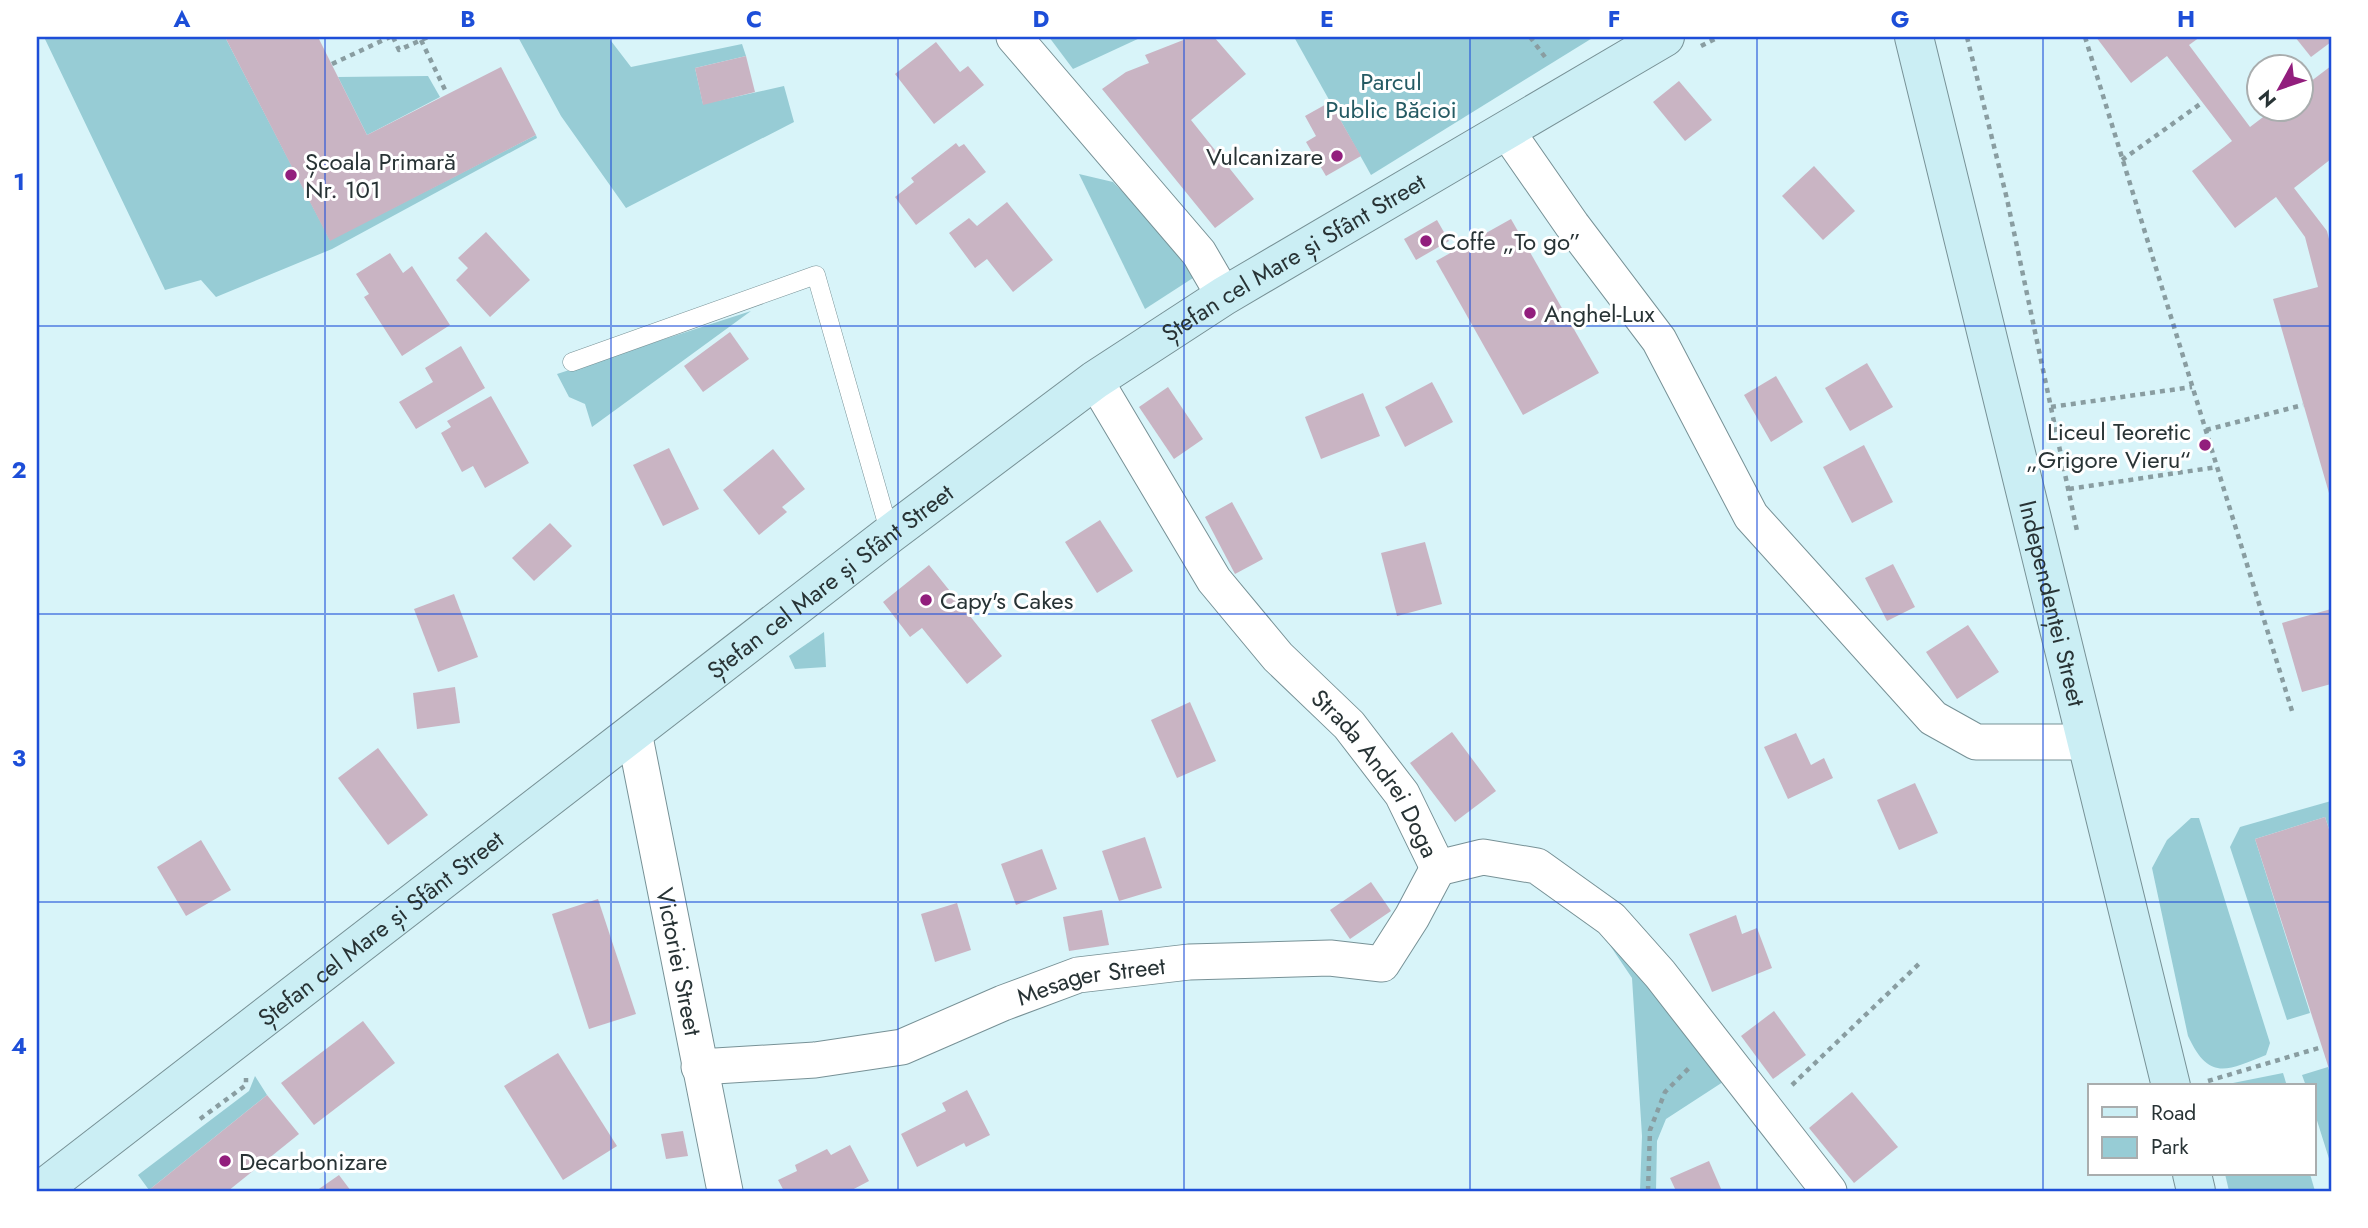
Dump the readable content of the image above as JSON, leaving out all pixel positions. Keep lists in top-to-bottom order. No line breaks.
{"streets":{"main road":["Ștefan cel Mare și Sfânt Street","Independenței Street"],"street":["Strada Andrei Doga","Victoriei Street","Mesager Street"]},"crossings":[["Ștefan cel Mare și Sfânt Street","Strada Andrei Doga"],["Ștefan cel Mare și Sfânt Street","Victoriei Street"],["Strada Andrei Doga","Mesager Street"],["Victoriei Street","Mesager Street"]],"parks":["Parcul Public Băcioi"],"places":["Vulcanizare","Școala Primară Nr. 101","Coffe „To go”","Anghel-Lux","Liceul Teoretic „Grigore Vieru“","Capy's Cakes","Decarbonizare"],"legend":["Road","Park"],"north":"bottom left","grid":{"columns":["A","B","C","D","E","F","G","H"],"rows":["1","2","3","4"]}}
